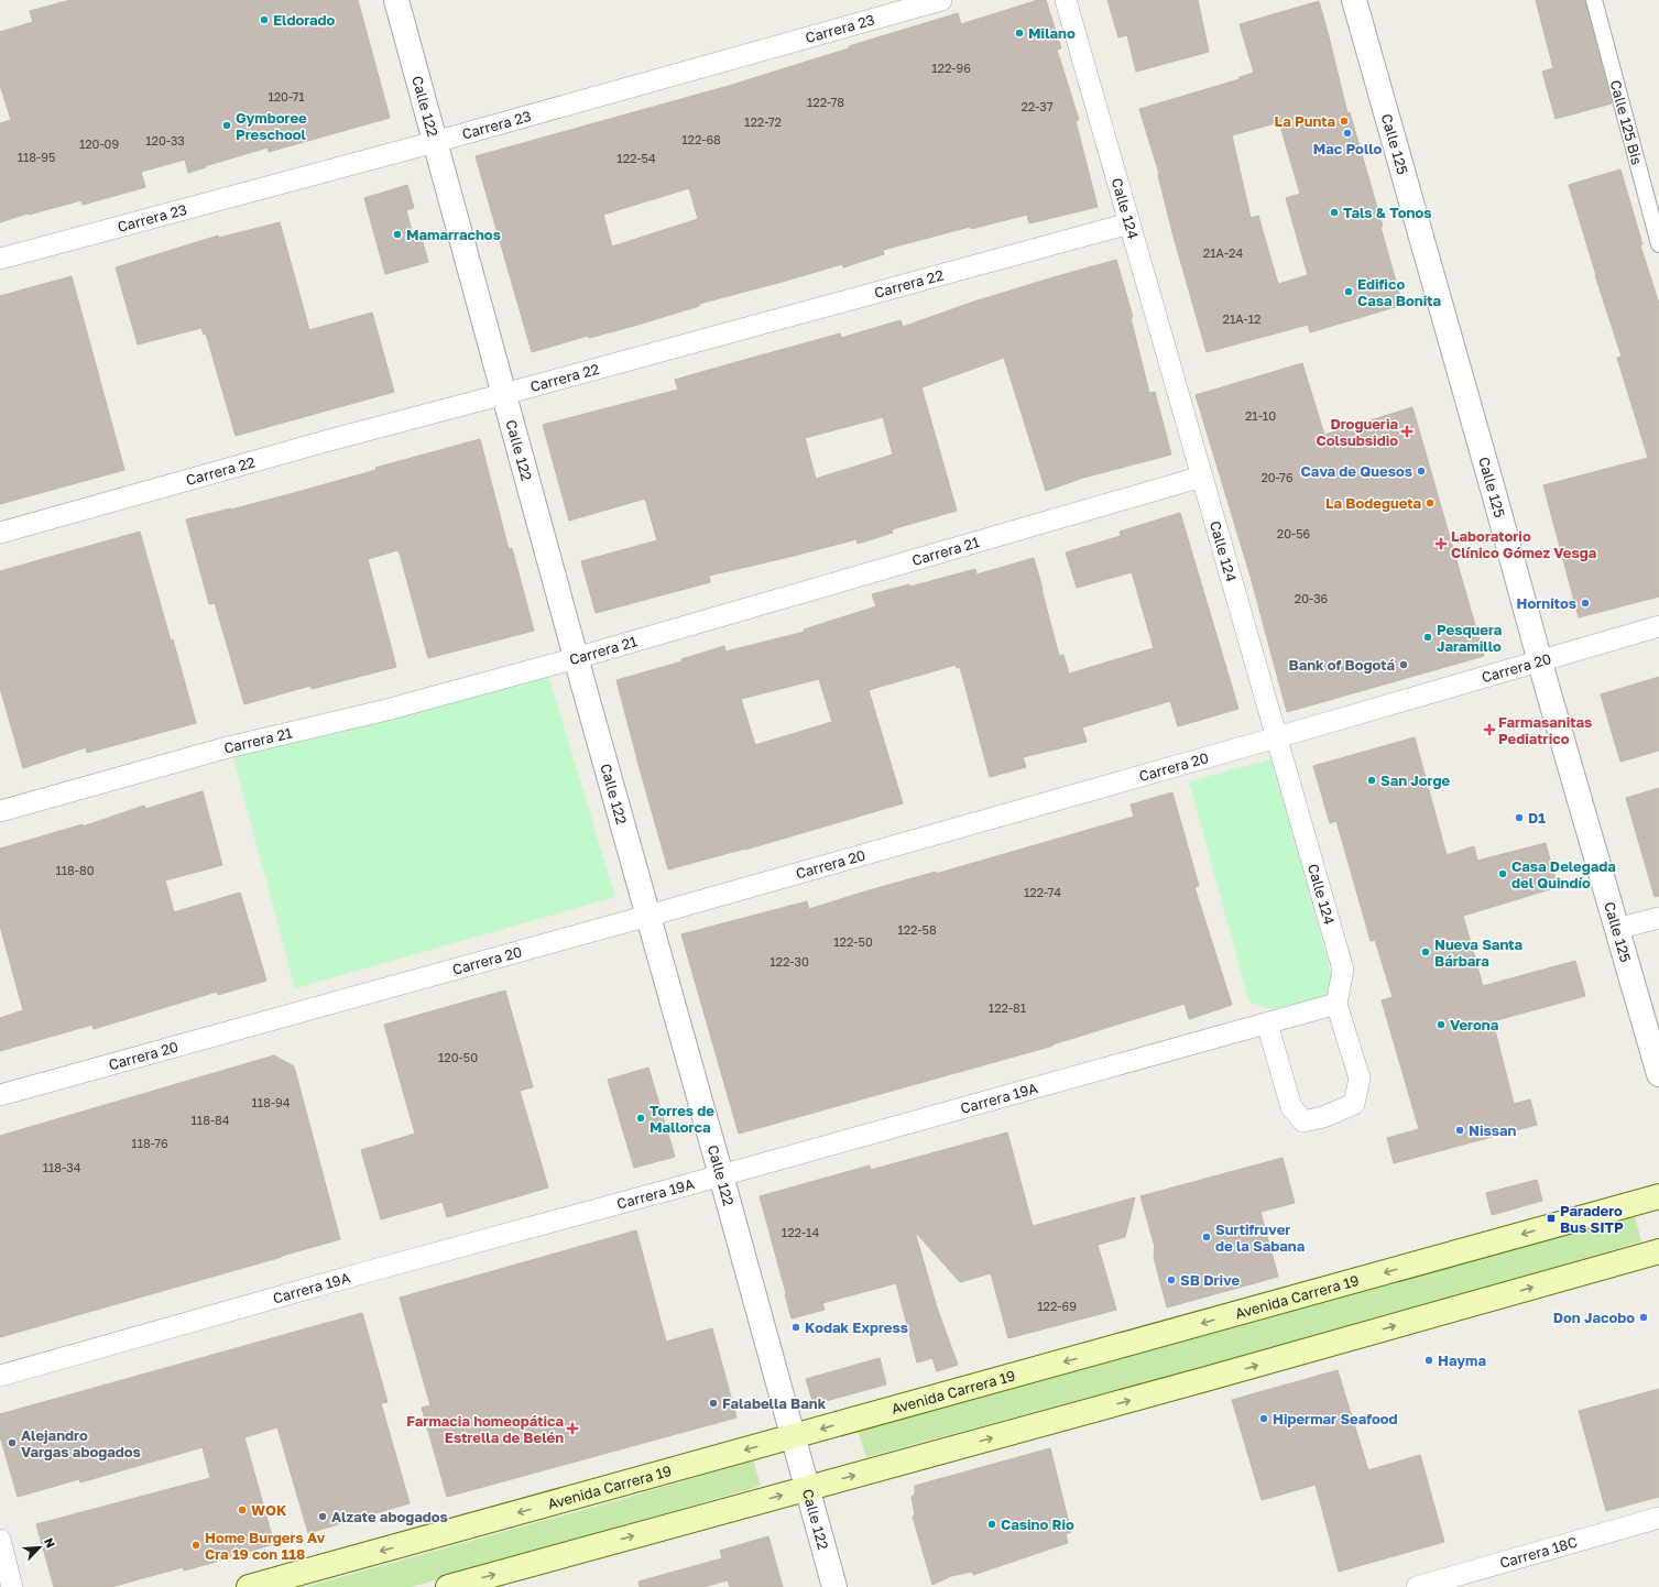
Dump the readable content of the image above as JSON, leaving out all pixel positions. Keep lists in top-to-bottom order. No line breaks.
{"streets":{"main road":["Avenida Carrera 19"],"street":["Carrera 23","Calle 122","Calle 125 Bis","Calle 125","Calle 124","Carrera 22","Carrera 21","Carrera 20","Carrera 19A","Carrera 18C"]},"crossings":[["Carrera 23","Calle 122"],["Calle 122","Carrera 22"],["Calle 122","Carrera 21"],["Calle 122","Carrera 20"],["Calle 122","Carrera 19A"],["Calle 122","Avenida Carrera 19"],["Calle 125","Carrera 20"],["Calle 124","Carrera 22"],["Calle 124","Carrera 21"],["Calle 124","Carrera 20"],["Calle 124","Carrera 19A"]],"places":{"other":["Eldorado","Milano","La Punta","Gymboree Preschool","Mac Pollo","Tals & Tonos","Mamarrachos","Edifico Casa Bonita","Cava de Quesos","La Bodegueta","Hornitos","Pesquera Jaramillo","Bank of Bogotá","San Jorge","D1","Casa Delegada del Quindío","Nueva Santa Bárbara","Verona","Torres de Mallorca","Nissan","Surtifruver de la Sabana","SB Drive","Don Jacobo","Kodak Express","Hayma","Falabella Bank","Hipermar Seafood","Alejandro Vargas abogados","WOK","Alzate abogados","Casino Rio","Home Burgers Av Cra 19 con 118"],"health":["Drogueria Colsubsidio","Laboratorio Clínico Gómez Vesga","Farmasanitas Pediatrico","Farmacia homeopática Estrella de Belén"],"transit":["Paradero Bus SITP"]},"house_numbers":["122-96","120-71","122-78","22-37","122-72","122-68","120-33","120-09","118-95","122-54","21A-24","21A-12","21-10","20-76","20-56","20-36","118-80","122-74","122-58","122-50","122-30","122-81","120-50","118-94","118-84","118-76","118-34","122-14","122-69"],"north":"top right"}
